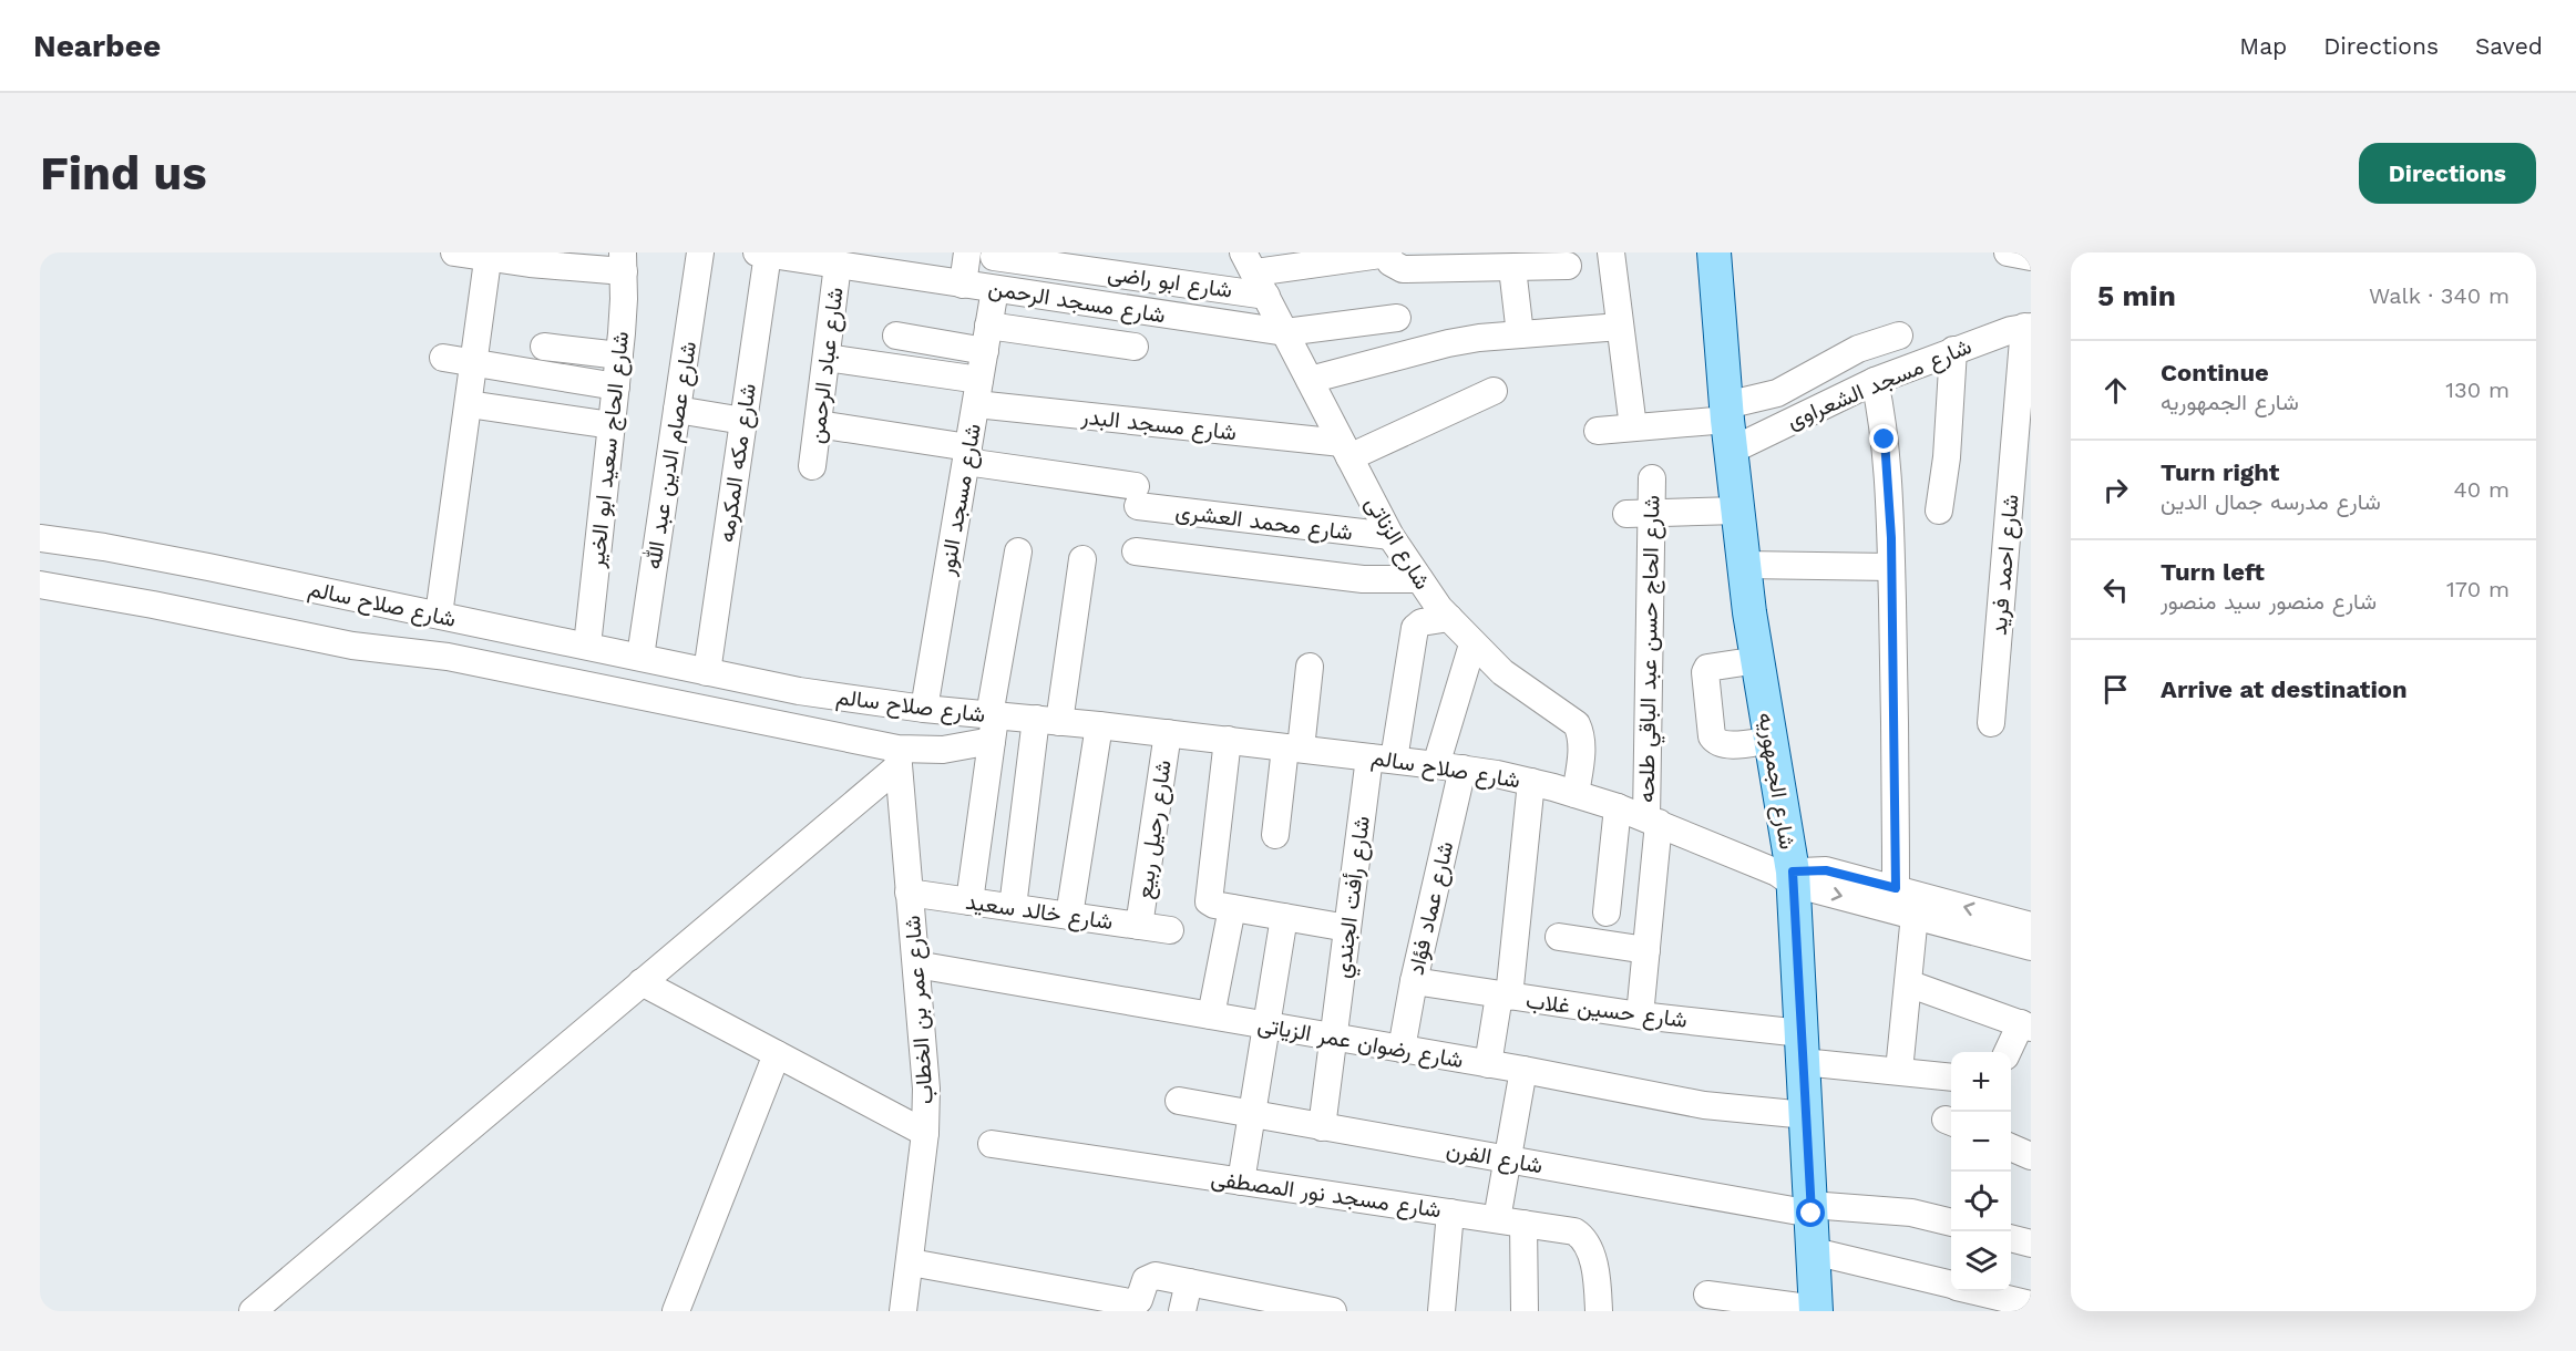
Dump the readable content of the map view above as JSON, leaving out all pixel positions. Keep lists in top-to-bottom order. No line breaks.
{"streets":{"main road":["شارع الجمهوريه"],"street":["شارع ابو راضى","شارع مسجد الرحمن","شارع عباد الرحمن","شارع مسجد الشعراوى","شارع مسجد البدر","شارع الحاج سعيد ابو الخير","شارع عصام الدين عبد الله","شارع مكه المكرمه","شارع مسجد النور","شارع محمد العشرى","شارع الزناتى","شارع احمد فريد","شارع صلاح سالم","شارع الحاج حسن عبد الباقي طلحه","شارع رحيل ربيع","شارع رأفت الجندي","شارع عماد فؤاد","شارع خالد سعيد","شارع عمر بن الخطاب","شارع حسين غلاب","شارع رضوان عمر الزياتى","شارع الفرن","شارع مسجد نور المصطفى"]},"crossings":[["شارع ابو راضى","شارع الزناتى"],["شارع مسجد الرحمن","شارع عباد الرحمن"],["شارع مسجد الرحمن","شارع مكه المكرمه"],["شارع مسجد الرحمن","شارع مسجد النور"],["شارع مسجد الرحمن","شارع الزناتى"],["شارع عباد الرحمن","شارع مسجد البدر"],["شارع عباد الرحمن","شارع محمد العشرى"],["شارع مسجد الشعراوى","شارع احمد فريد"],["شارع مسجد الشعراوى","شارع الجمهوريه"],["شارع مسجد البدر","شارع مسجد النور"],["شارع مسجد البدر","شارع الزناتى"],["شارع الحاج سعيد ابو الخير","شارع صلاح سالم"],["شارع عصام الدين عبد الله","شارع صلاح سالم"],["شارع مكه المكرمه","شارع صلاح سالم"],["شارع مسجد النور","شارع محمد العشرى"],["شارع مسجد النور","شارع صلاح سالم"],["شارع محمد العشرى","شارع الزناتى"],["شارع الزناتى","شارع صلاح سالم"],["شارع الزناتى","شارع رأفت الجندي"],["شارع الزناتى","شارع عماد فؤاد"],["شارع صلاح سالم","شارع الحاج حسن عبد الباقي طلحه"],["شارع صلاح سالم","شارع الجمهوريه"],["شارع صلاح سالم","شارع رحيل ربيع"],["شارع صلاح سالم","شارع رأفت الجندي"],["شارع صلاح سالم","شارع عماد فؤاد"],["شارع الحاج حسن عبد الباقي طلحه","شارع حسين غلاب"],["شارع الجمهوريه","شارع حسين غلاب"],["شارع الجمهوريه","شارع رضوان عمر الزياتى"],["شارع الجمهوريه","شارع الفرن"],["شارع رحيل ربيع","شارع خالد سعيد"],["شارع رأفت الجندي","شارع رضوان عمر الزياتى"],["شارع رأفت الجندي","شارع الفرن"],["شارع عماد فؤاد","شارع حسين غلاب"],["شارع عماد فؤاد","شارع رضوان عمر الزياتى"],["شارع خالد سعيد","شارع عمر بن الخطاب"],["شارع عمر بن الخطاب","شارع رضوان عمر الزياتى"]],"page":{"header":"Nearbee","nav":["Map","Directions","Saved"],"buttons":"Directions","title":"Find us","heading":["5 min","Walk · 340 m"],"list":[["Continue","شارع الجمهوريه","130 m"],["Turn right","شارع مدرسه جمال الدين","40 m"],["Turn left","شارع منصور سيد منصور","170 m"],"Arrive at destination"],"map_buttons":["+","−"]}}
